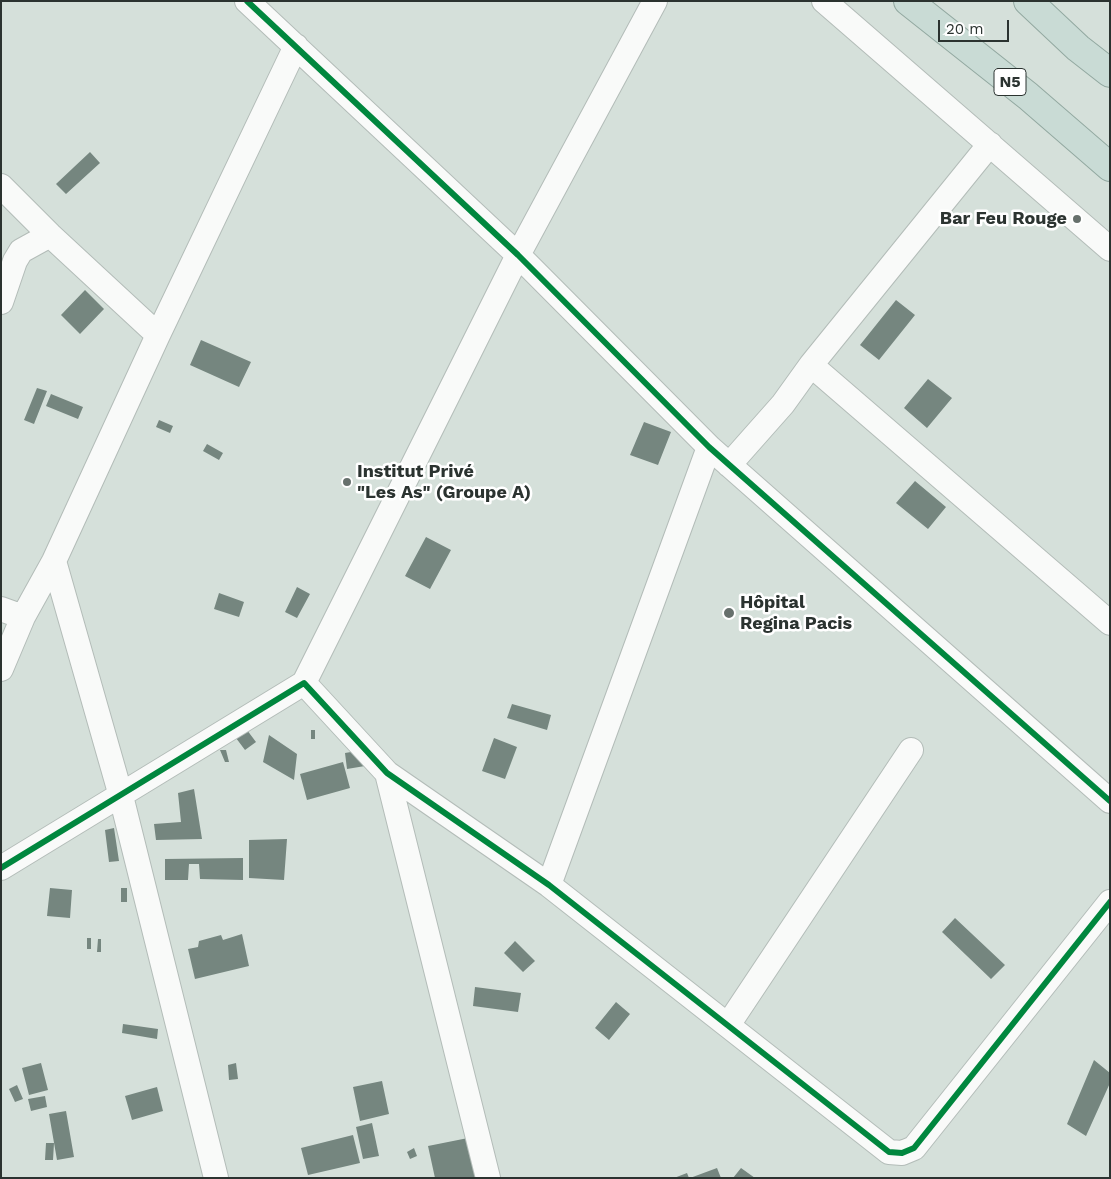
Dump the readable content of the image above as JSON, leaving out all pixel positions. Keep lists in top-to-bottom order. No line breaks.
{"streets":{"highway":["N5"]},"places":["Bar Feu Rouge","Institut Privé \"Les As\" (Groupe A)","Hôpital Regina Pacis"],"scale_bar":"20 m"}
